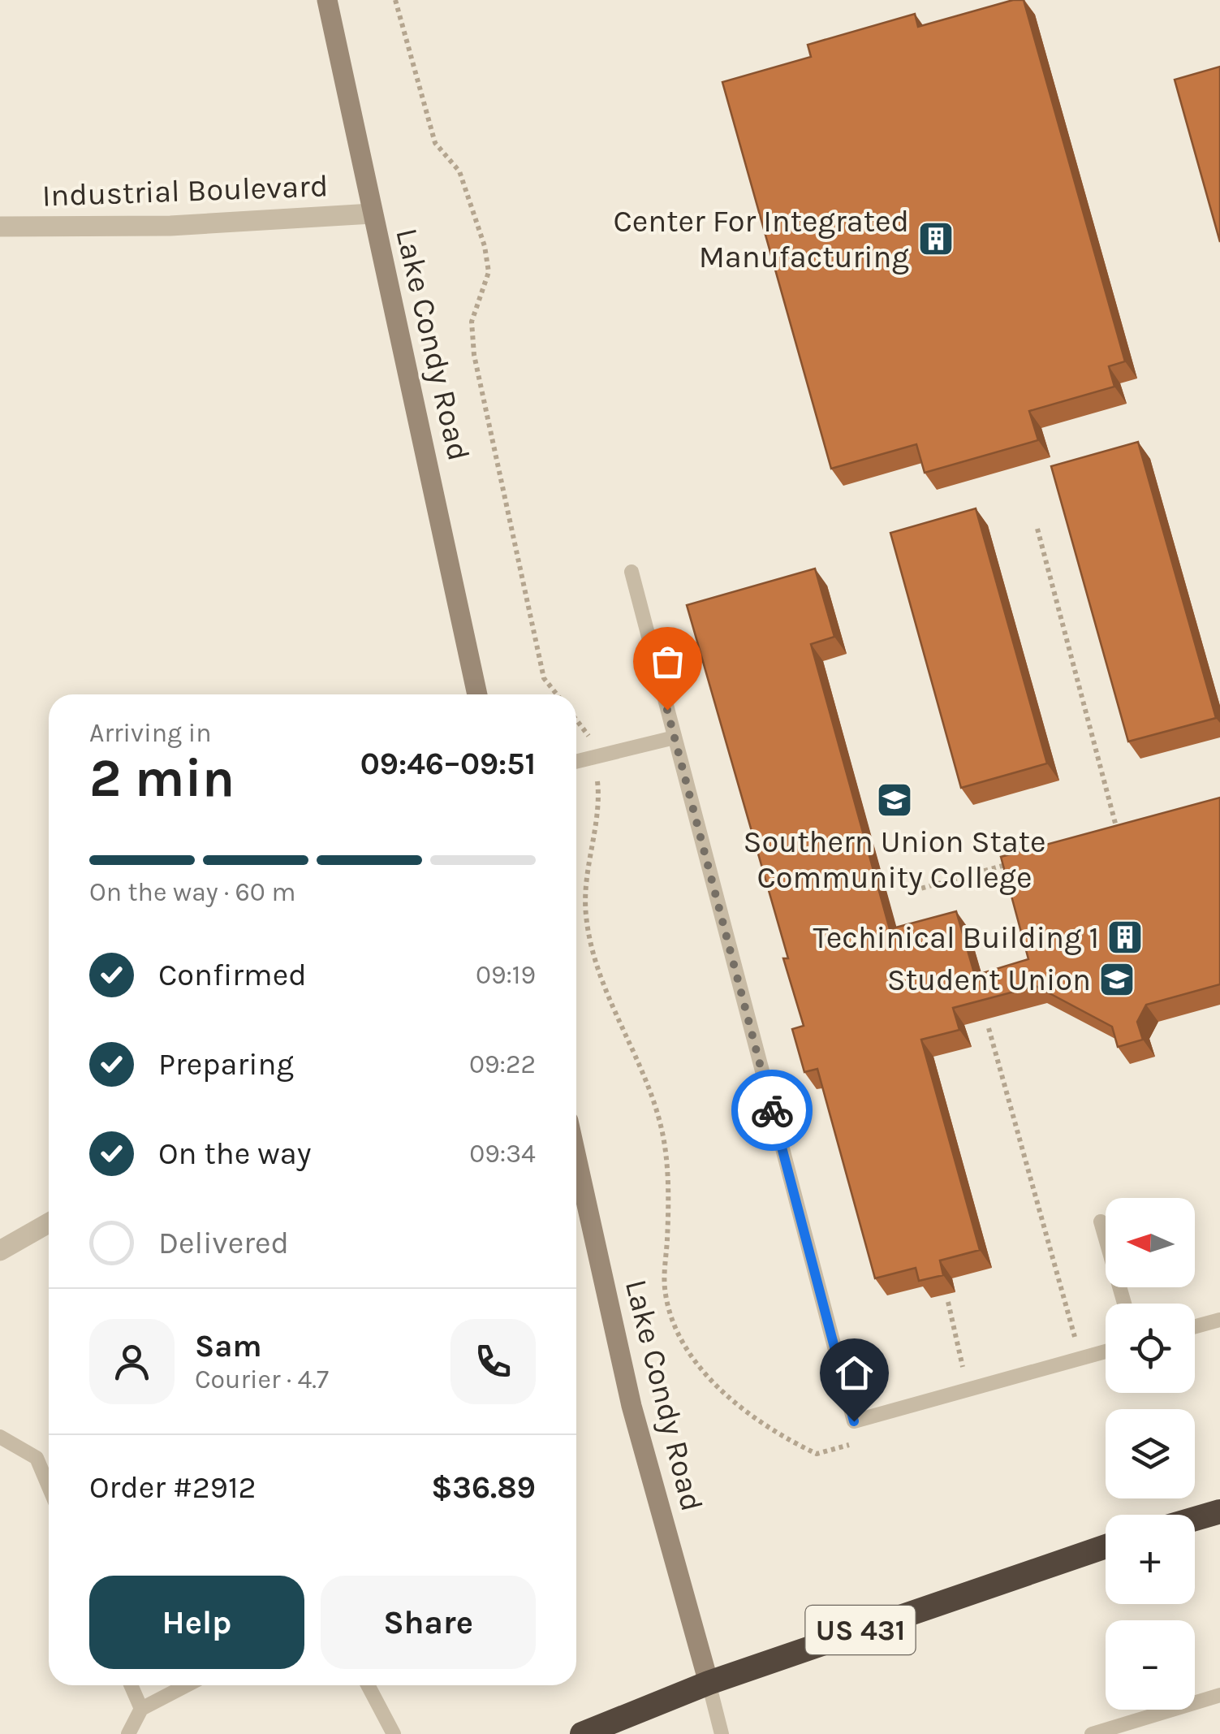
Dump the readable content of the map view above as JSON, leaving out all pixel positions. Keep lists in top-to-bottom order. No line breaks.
{"streets":{"highway":["US 431"],"street":["Industrial Boulevard","Lake Condy Road"]},"crossings":[["Industrial Boulevard","Lake Condy Road"],["Lake Condy Road","US 431"]],"places":{"building":["Center For Integrated Manufacturing","Techinical Building 1"],"school or university":["Southern Union State Community College","Student Union"]},"north":"left","page":{"heading":["2 min","Arriving in","09:46–09:51"],"panel":["Sam","Courier · 4.7","Order #2912","$36.89"],"bar":"On the way · 60 m","list":[["Confirmed","09:19"],["Preparing","09:22"],["On the way","09:34"],"Delivered"],"map_buttons":["+","−"],"buttons":["Help","Share"]}}
